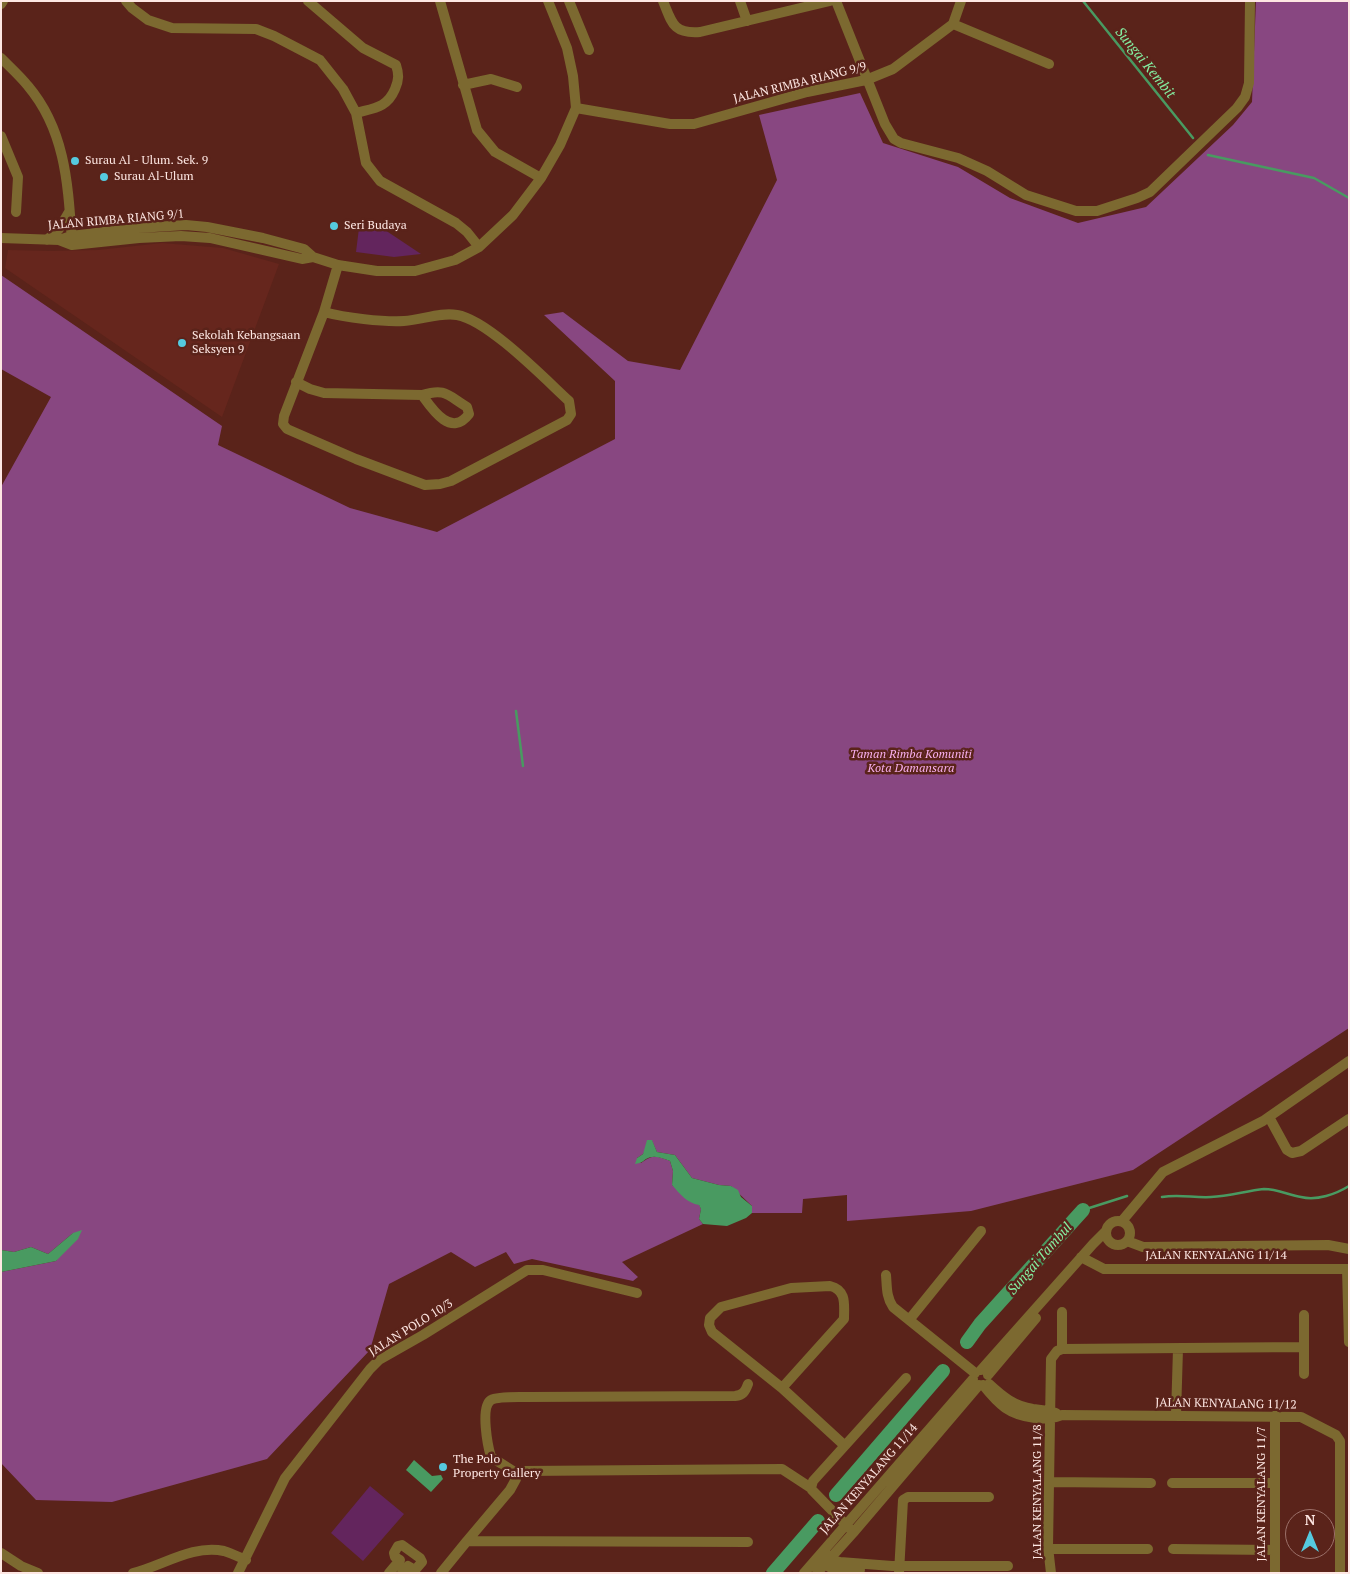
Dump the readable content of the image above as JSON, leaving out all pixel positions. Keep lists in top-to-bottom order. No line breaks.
{"streets":{"street":["JALAN RIMBA RIANG 9/9","JALAN RIMBA RIANG 9/1","JALAN KENYALANG 11/14","JALAN POLO 10/3","JALAN KENYALANG 11/12","JALAN KENYALANG 11/8","JALAN KENYALANG 11/7"]},"crossings":[["JALAN RIMBA RIANG 9/9","JALAN RIMBA RIANG 9/1"],["JALAN KENYALANG 11/12","JALAN KENYALANG 11/8"],["JALAN KENYALANG 11/12","JALAN KENYALANG 11/7"]],"water":["Sungai Kembit","Sungai Tambul"],"parks":["Taman Rimba Komuniti Kota Damansara"],"places":["Surau Al - Ulum. Sek. 9","Surau Al-Ulum","Seri Budaya","Sekolah Kebangsaan Seksyen 9","The Polo Property Gallery"],"north":"top"}
